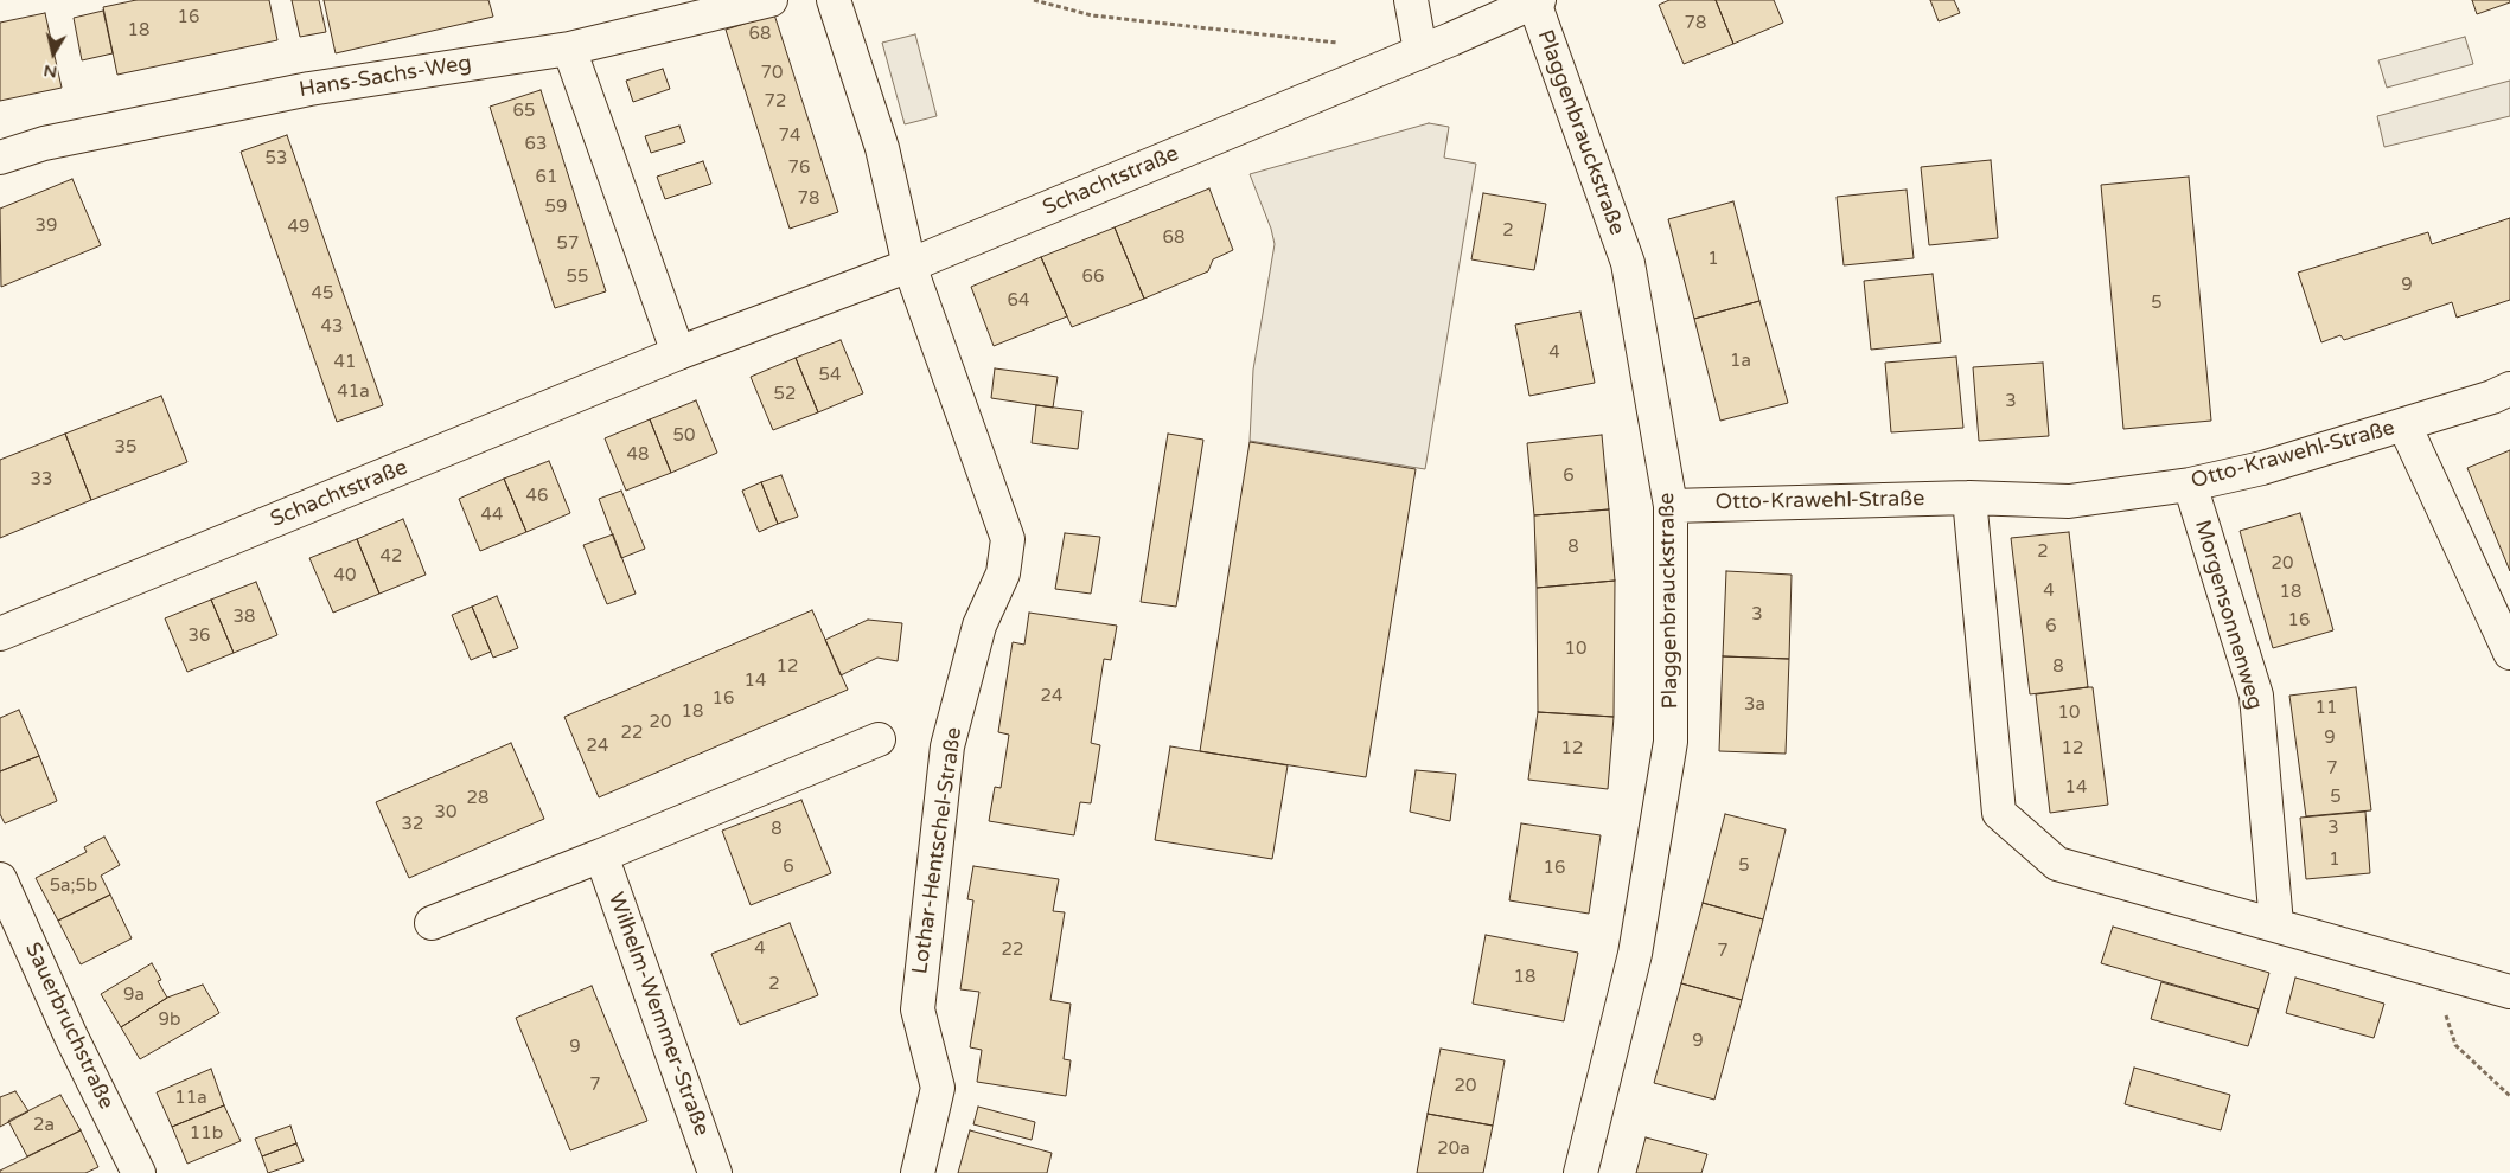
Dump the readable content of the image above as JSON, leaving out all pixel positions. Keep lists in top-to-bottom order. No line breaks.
{"streets":{"street":["Hans-Sachs-Weg","Plaggenbrauckstraße","Schachtstraße","Otto-Krawehl-Straße","Morgensonnenweg","Lothar-Hentschel-Straße","Wilhelm-Wemmer-Straße","Sauerbruchstraße"]},"crossings":[["Plaggenbrauckstraße","Schachtstraße"],["Plaggenbrauckstraße","Otto-Krawehl-Straße"],["Schachtstraße","Lothar-Hentschel-Straße"],["Otto-Krawehl-Straße","Morgensonnenweg"]],"house_numbers":["16","78","18","68","70","72","65","74","63","53","76","61","78","59","39","49","2","68","57","1","55","66","9","45","64","5","43","4","1a","41","54","41a","52","3","50","35","48","6","33","46","44","8","2","42","20","40","4","18","3","38","16","6","36","10","12","8","14","24","16","3a","11","18","10","20","22","9","24","12","12","7","14","5","28","30","32","3","8","1","5","6","16","5a;5b","4","22","7","18","2","9a","9b","9","9","7","20","11a","2a","11b","20a"],"north":"bottom"}
